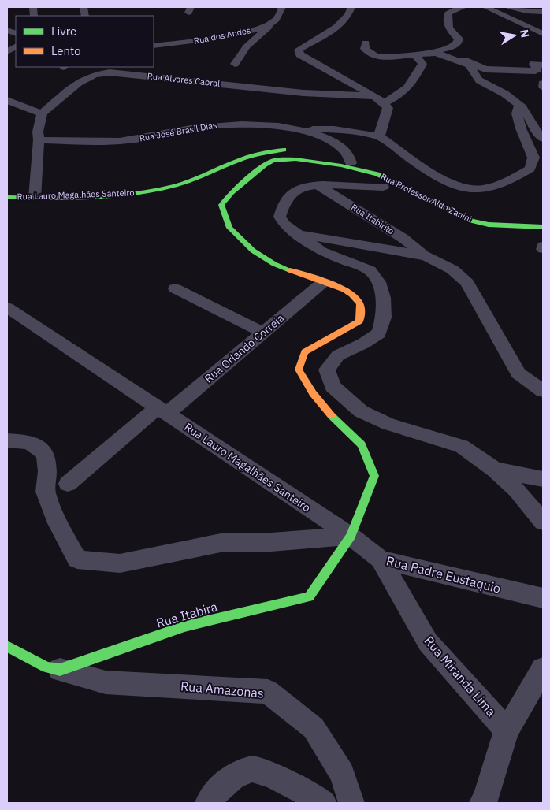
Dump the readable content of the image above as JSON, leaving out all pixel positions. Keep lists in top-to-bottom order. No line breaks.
{"streets":{"street":["Rua dos Andes","Rua Alvares Cabral","Rua José Brasil Dias","Rua Lauro Magalhães Santeiro","Rua Professor Aldo Zanini","Rua Itabirito","Rua Orlando Correia","Rua Padre Eustaquio","Rua Itabira","Rua Miranda Lima","Rua Amazonas"]},"crossings":[["Rua José Brasil Dias","Rua Lauro Magalhães Santeiro"],["Rua José Brasil Dias","Rua Professor Aldo Zanini"],["Rua Lauro Magalhães Santeiro","Rua Professor Aldo Zanini"],["Rua Lauro Magalhães Santeiro","Rua Orlando Correia"],["Rua Lauro Magalhães Santeiro","Rua Padre Eustaquio"],["Rua Lauro Magalhães Santeiro","Rua Itabira"],["Rua Orlando Correia","Rua Itabira"],["Rua Padre Eustaquio","Rua Itabira"],["Rua Padre Eustaquio","Rua Miranda Lima"],["Rua Itabira","Rua Amazonas"]],"legend":["Livre","Lento"],"north":"right"}
